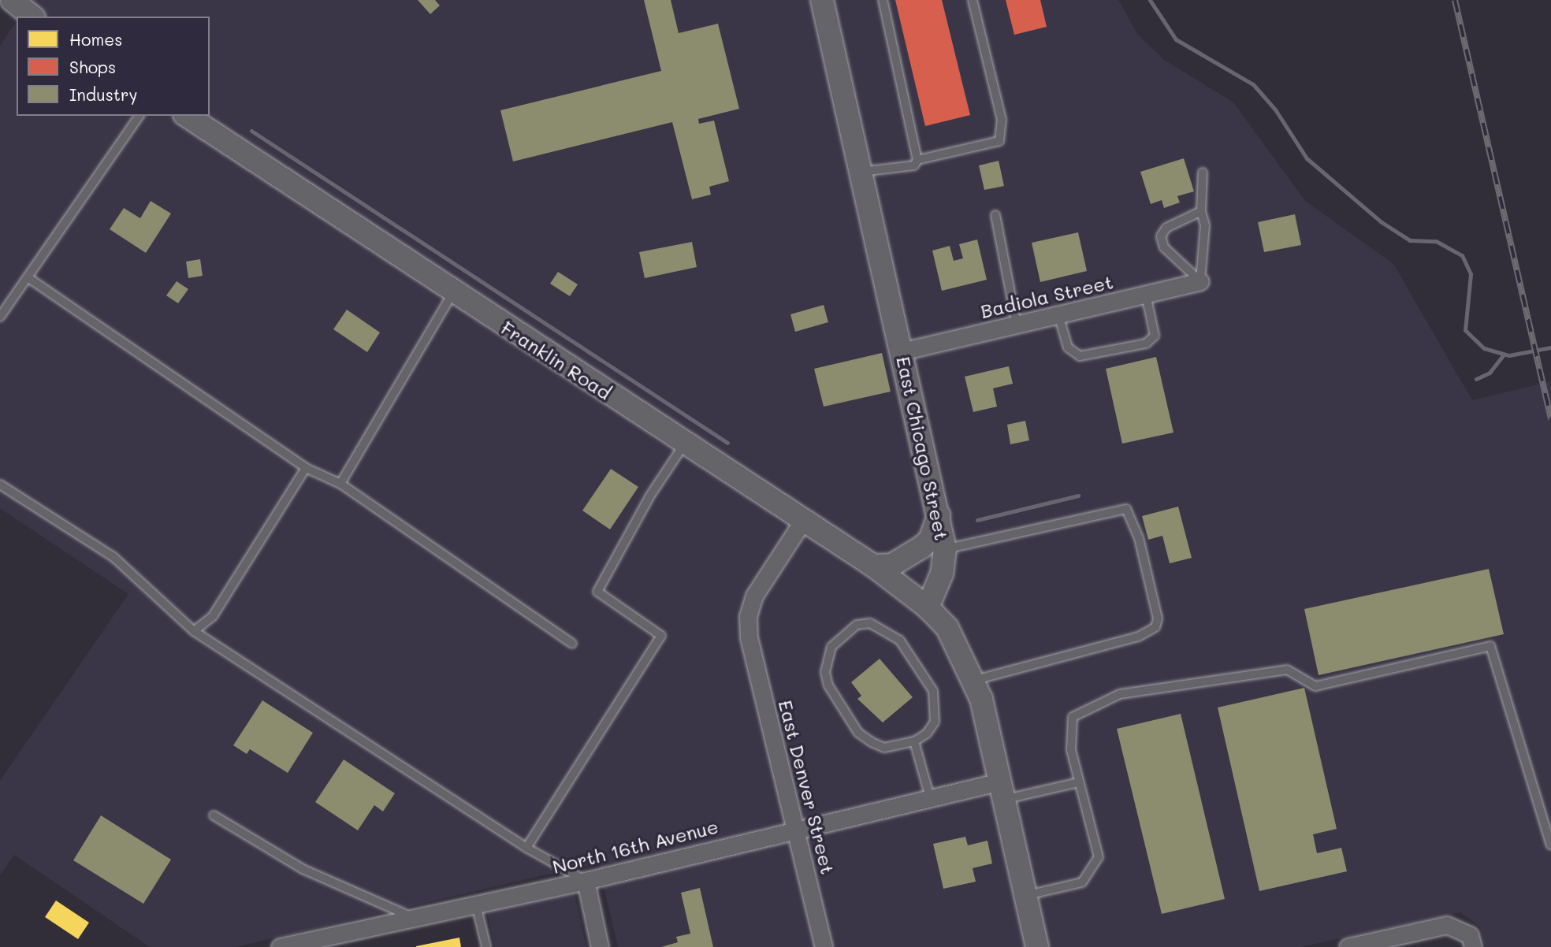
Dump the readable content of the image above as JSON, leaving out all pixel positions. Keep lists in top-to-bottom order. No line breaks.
{"streets":{"street":["Badiola Street","Franklin Road","East Chicago Street","East Denver Street","North 16th Avenue"]},"crossings":[["Badiola Street","East Chicago Street"],["Franklin Road","East Chicago Street"],["Franklin Road","East Denver Street"],["East Denver Street","North 16th Avenue"]],"legend":["Homes","Shops","Industry"]}
